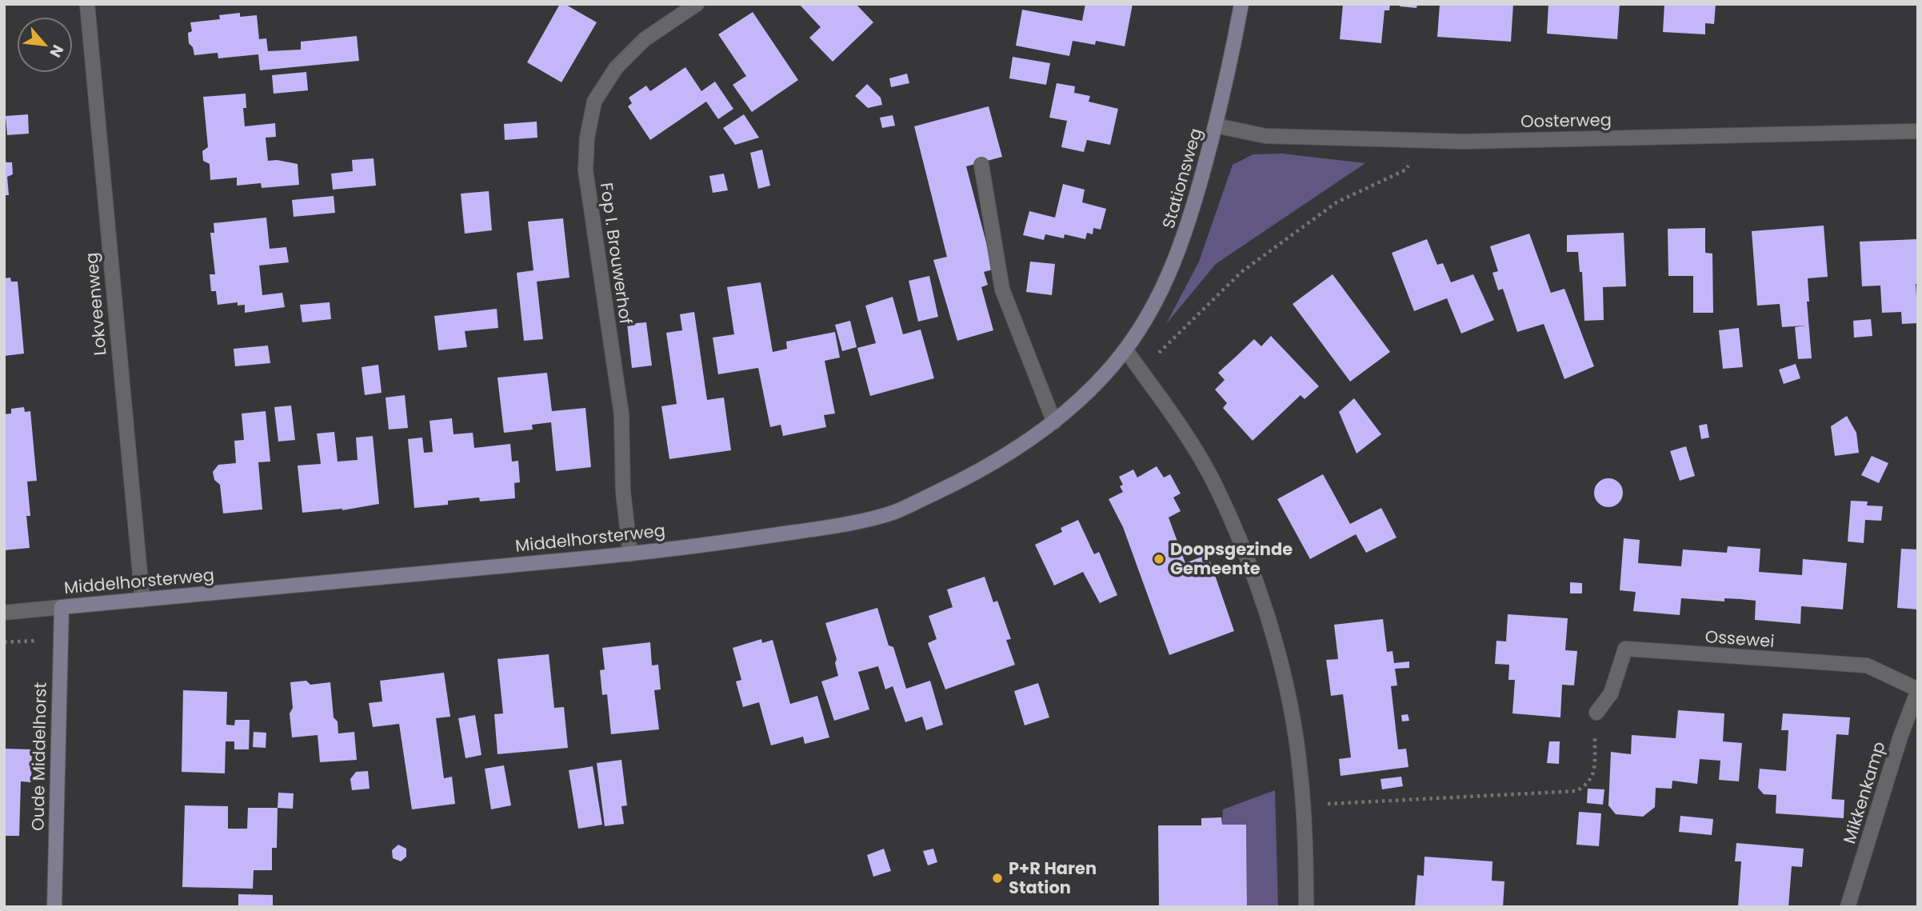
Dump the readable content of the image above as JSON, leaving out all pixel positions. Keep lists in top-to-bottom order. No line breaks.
{"streets":{"street":["Oosterweg","Stationsweg","Fop I. Brouwerhof","Lokveenweg","Middelhorsterweg","Ossewei","Oude Middelhorst","Mikkenkamp"]},"crossings":[["Oosterweg","Stationsweg"],["Stationsweg","Middelhorsterweg"],["Fop I. Brouwerhof","Middelhorsterweg"],["Lokveenweg","Middelhorsterweg"],["Middelhorsterweg","Oude Middelhorst"],["Ossewei","Mikkenkamp"]],"places":["Doopsgezinde Gemeente","P+R Haren Station"],"north":"bottom right"}
